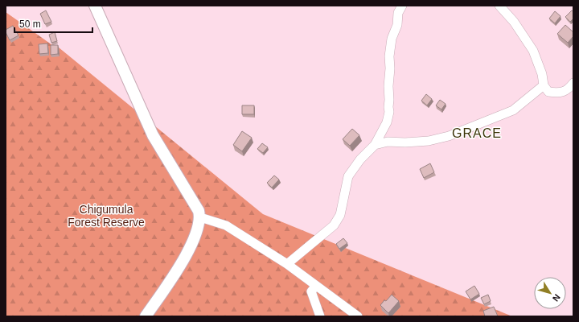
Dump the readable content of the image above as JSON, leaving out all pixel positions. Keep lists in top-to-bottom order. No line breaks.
{"districts":["GRACE"],"parks":["Chigumula Forest Reserve"],"scale_bar":"50 m","north":"bottom right"}
